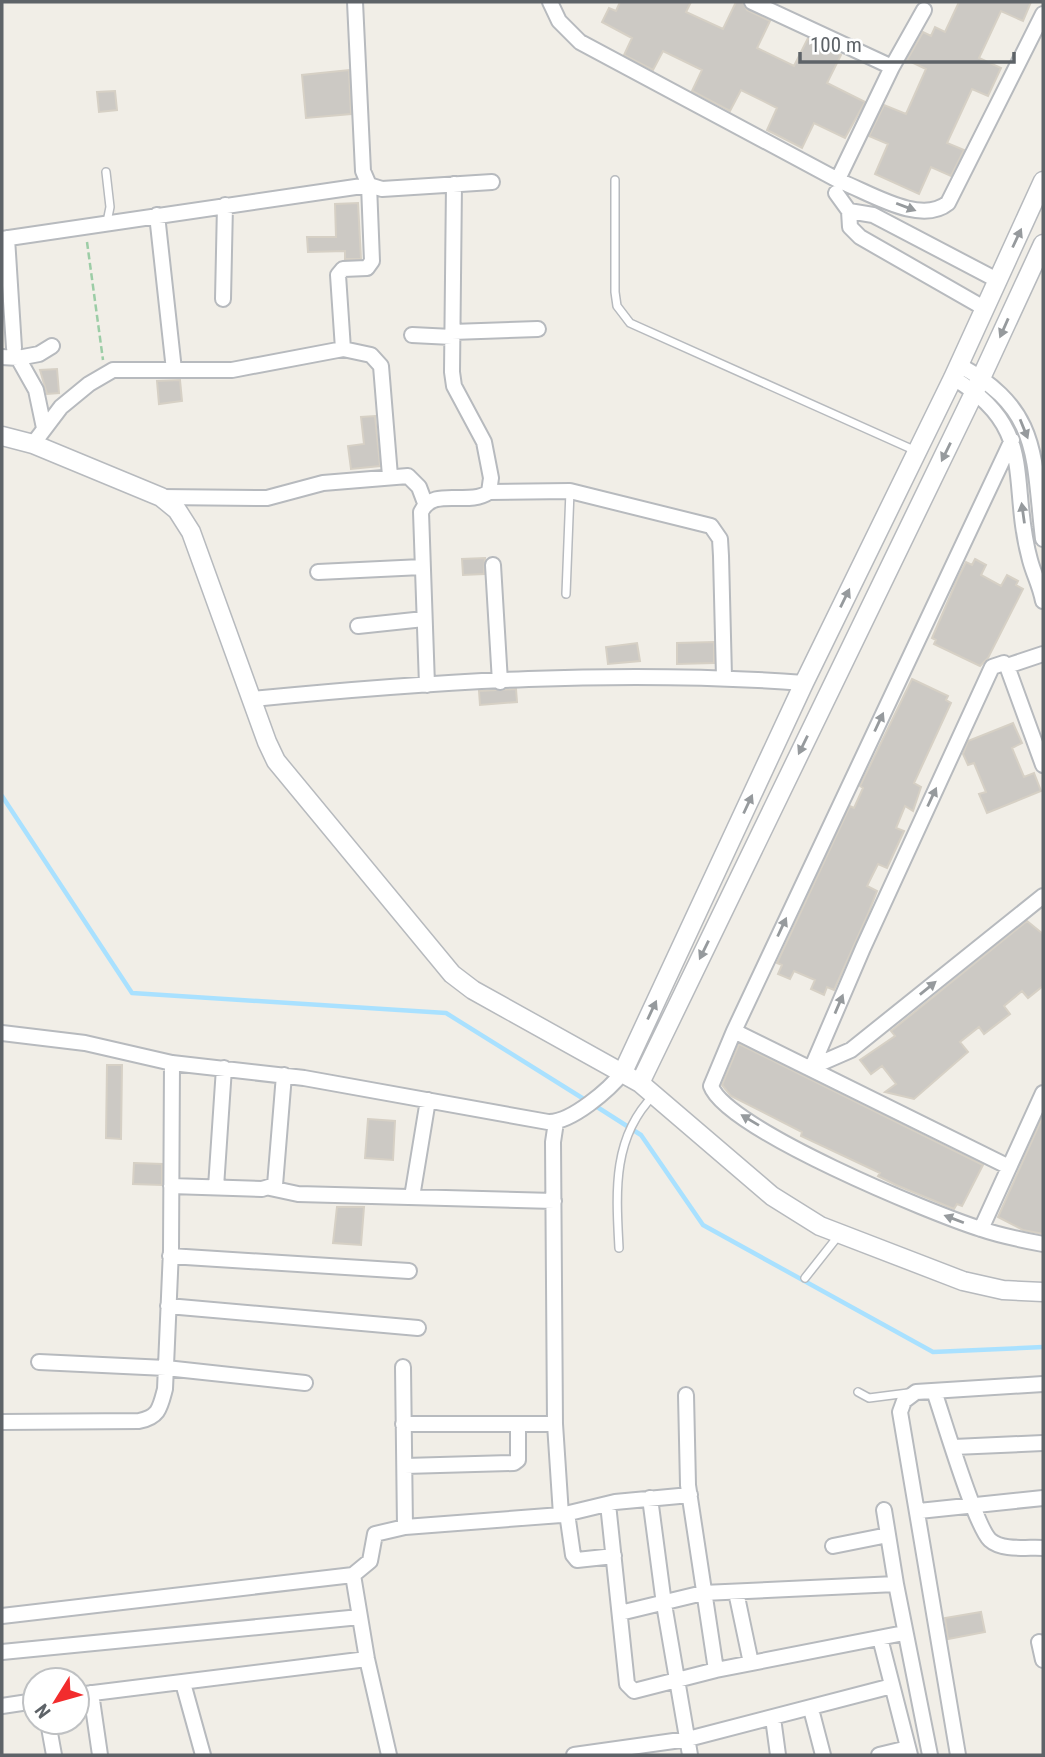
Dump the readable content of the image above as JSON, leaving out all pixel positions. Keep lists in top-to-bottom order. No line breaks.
{"scale_bar":"100 m","north":"bottom left"}
